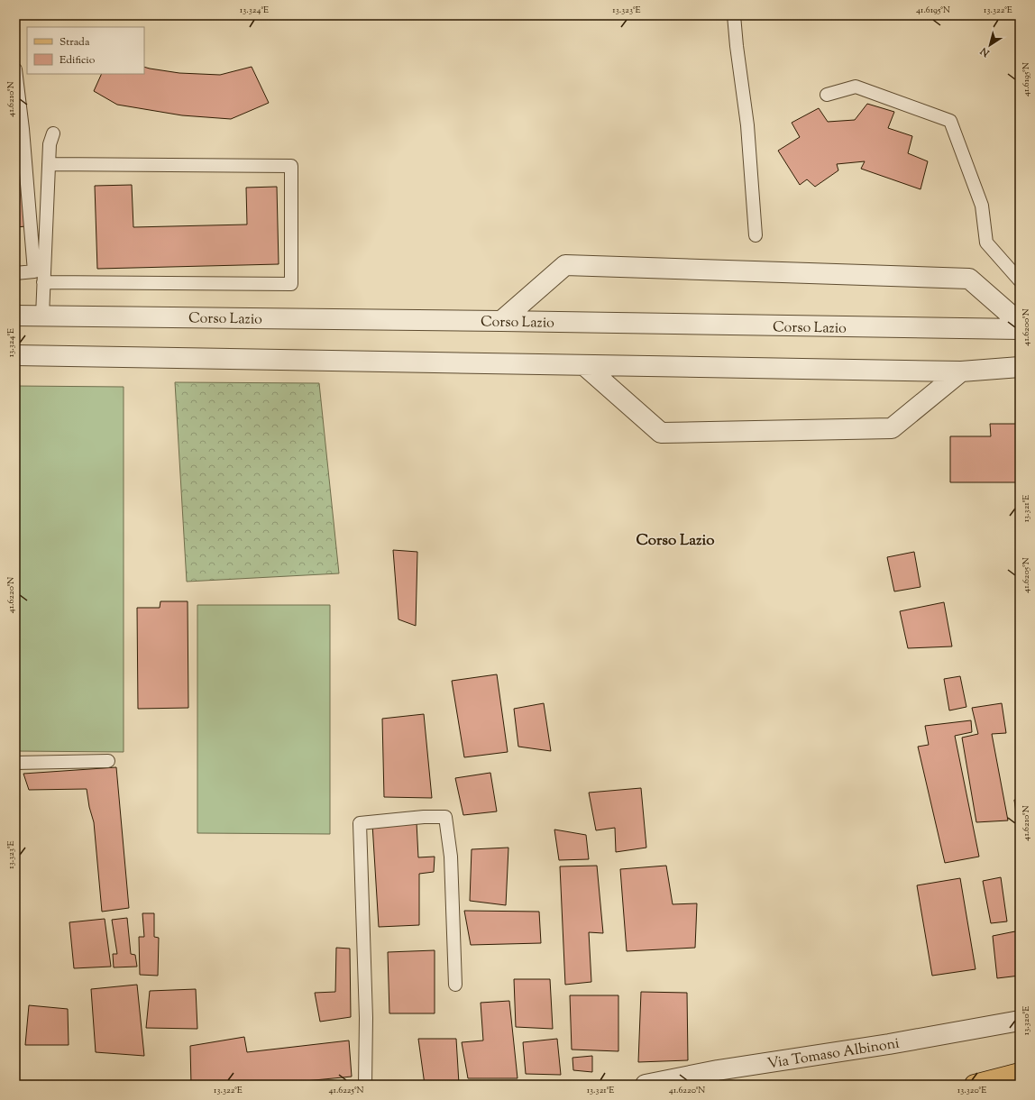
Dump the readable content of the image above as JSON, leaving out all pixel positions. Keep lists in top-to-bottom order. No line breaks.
{"streets":{"street":["Corso Lazio","Via Tomaso Albinoni"]},"districts":["Corso Lazio"],"legend":["Strada","Edificio"],"north":"bottom left","coordinates":["13.324°E","13.323°E","41.6195°N","13.322°E","41.6210°N","41.6200°N","13.321°E","41.6205°N","41.6220°N","13.320°E","41.6225°N"]}
